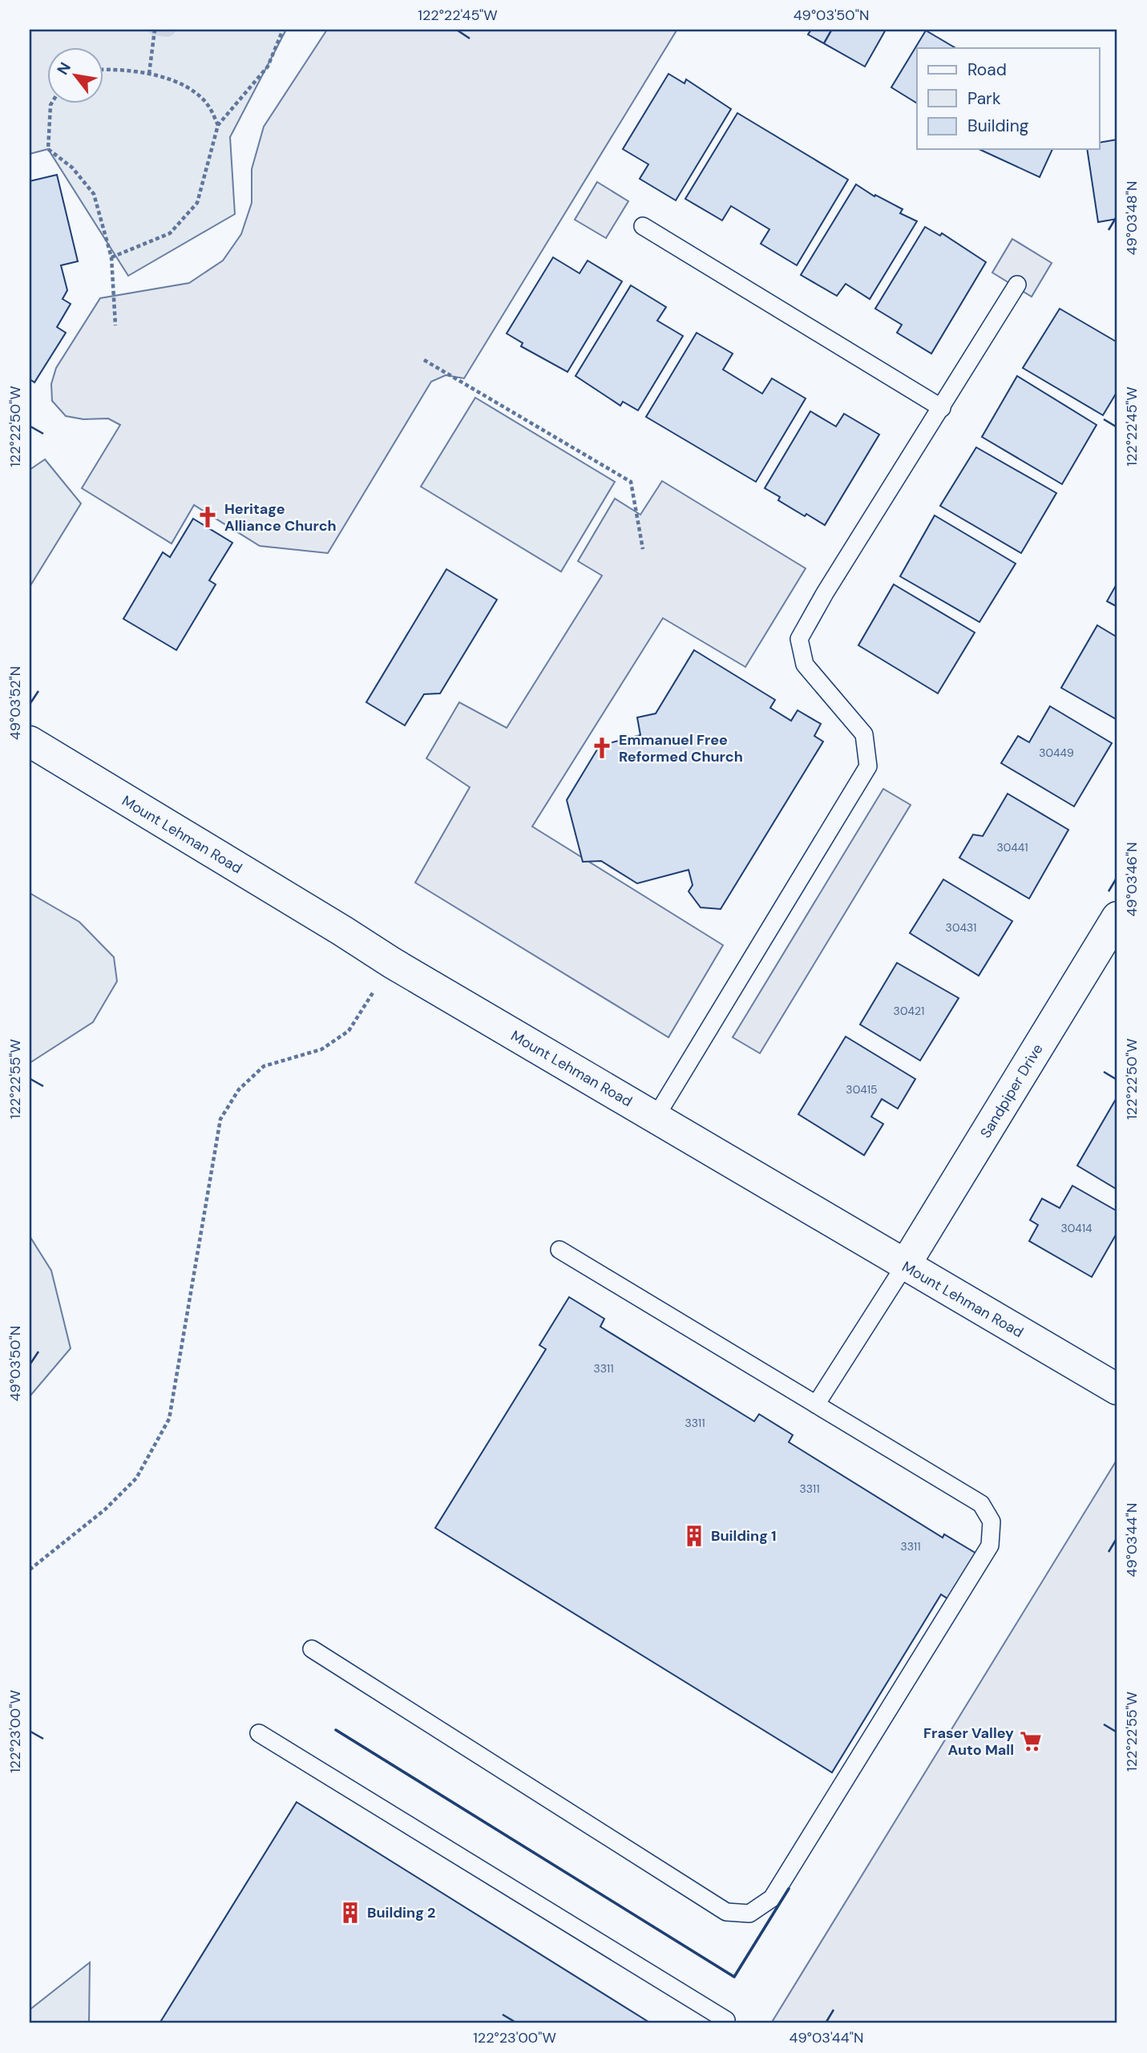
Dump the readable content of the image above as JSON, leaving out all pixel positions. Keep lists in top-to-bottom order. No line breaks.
{"streets":{"main road":["Mount Lehman Road","Sandpiper Drive"]},"crossings":[["Mount Lehman Road","Sandpiper Drive"]],"places":{"church":["Heritage Alliance Church","Emmanuel Free Reformed Church"],"building":["Building 1","Building 2"],"supermarket":["Fraser Valley Auto Mall"]},"house_numbers":["30449","30441","30431","30421","30415","30414","3311","3311","3311","3311"],"legend":["Road","Park","Building"],"north":"top left","coordinates":["122°22'45\"W","49°03'50\"N","49°03'48\"N","122°22'50\"W","49°03'52\"N","49°03'46\"N","122°22'55\"W","49°03'44\"N","122°23'00\"W"]}
